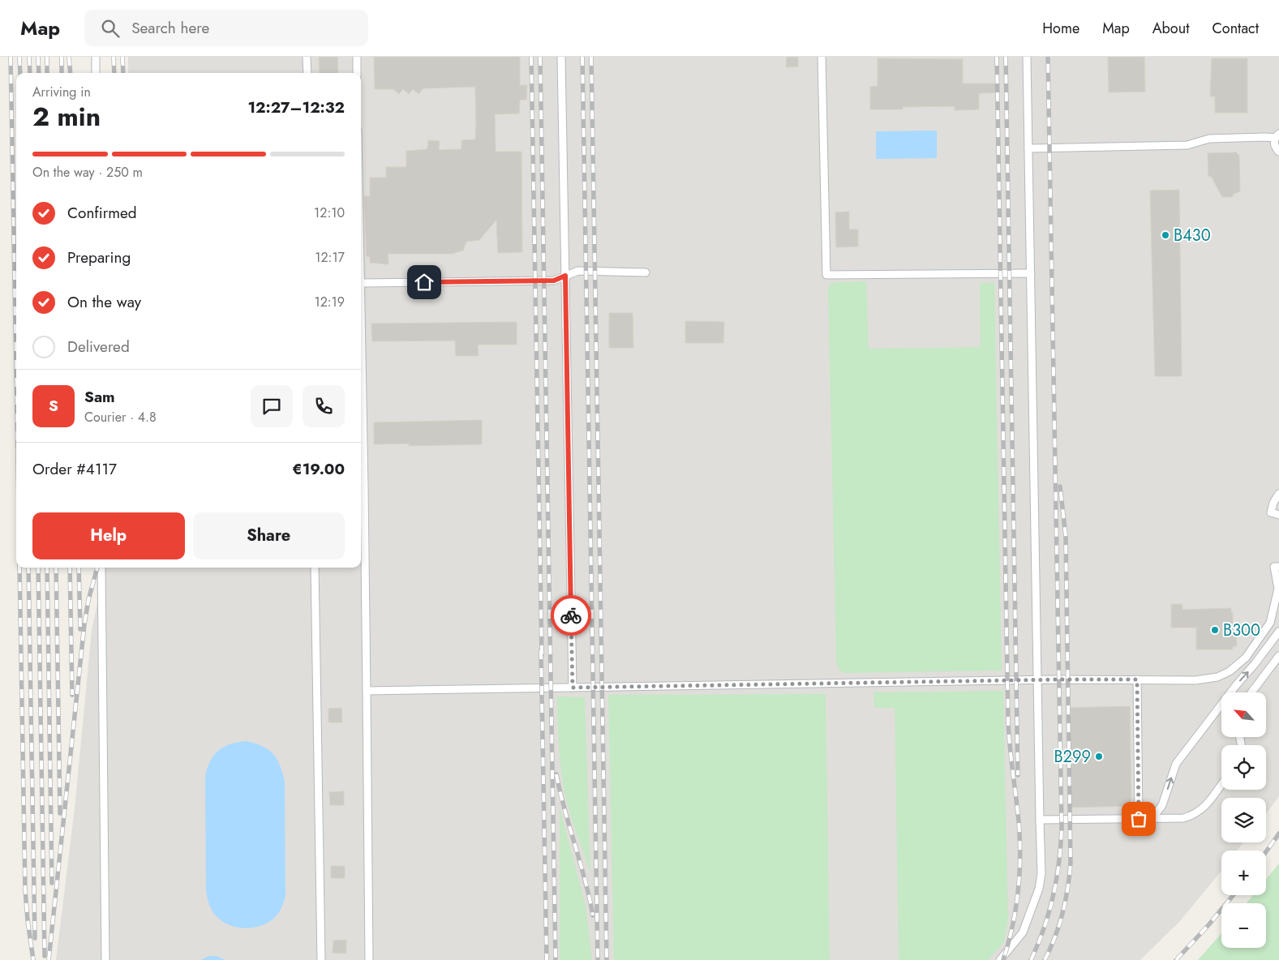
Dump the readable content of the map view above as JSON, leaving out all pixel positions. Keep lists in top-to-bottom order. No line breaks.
{"places":["B430","B300","B299"],"north":"top left","page":{"header":"Map","search":"Search here","nav":["Home","Map","About","Contact"],"heading":["2 min","Arriving in","12:27–12:32"],"panel":["Sam","Courier · 4.8","Order #4117","€19.00"],"bar":"On the way · 250 m","list":[["Confirmed","12:10"],["Preparing","12:17"],["On the way","12:19"],"Delivered"],"round":"S","buttons":["Help","Share"],"map_buttons":["+","−"]}}
